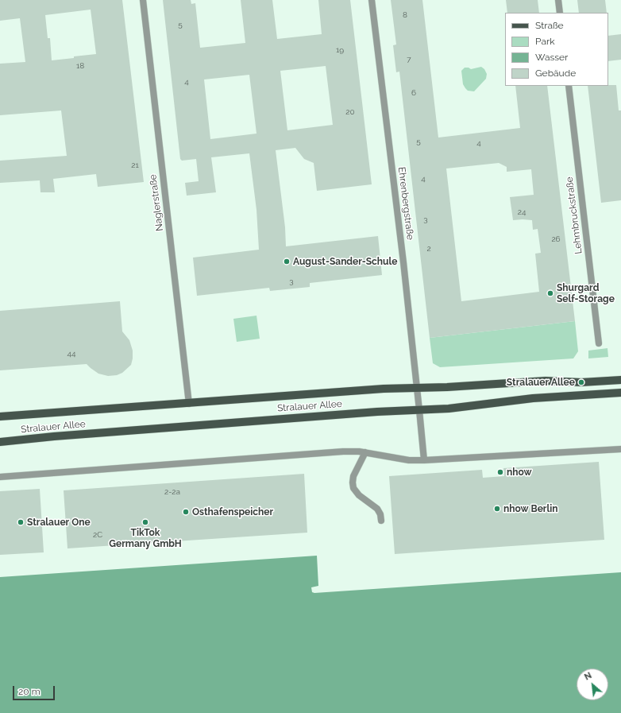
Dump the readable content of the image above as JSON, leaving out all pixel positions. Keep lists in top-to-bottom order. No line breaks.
{"streets":{"main road":["Stralauer Allee"],"street":["Naglerstraße","Ehrenbergstraße","Lehmbruckstraße"]},"crossings":[["Naglerstraße","Stralauer Allee"],["Ehrenbergstraße","Stralauer Allee"]],"places":["August-Sander-Schule","Shurgard Self-Storage","Stralauer Allee","nhow","nhow Berlin","Osthafenspeicher","Stralauer One","TikTok Germany GmbH"],"house_numbers":["8","5","19","7","18","4","6","20","5","4","21","4","24","3","26","2","3","44","2-2a","2C"],"legend":["Straße","Park","Wasser","Gebäude"],"scale_bar":"20 m","north":"top left"}
